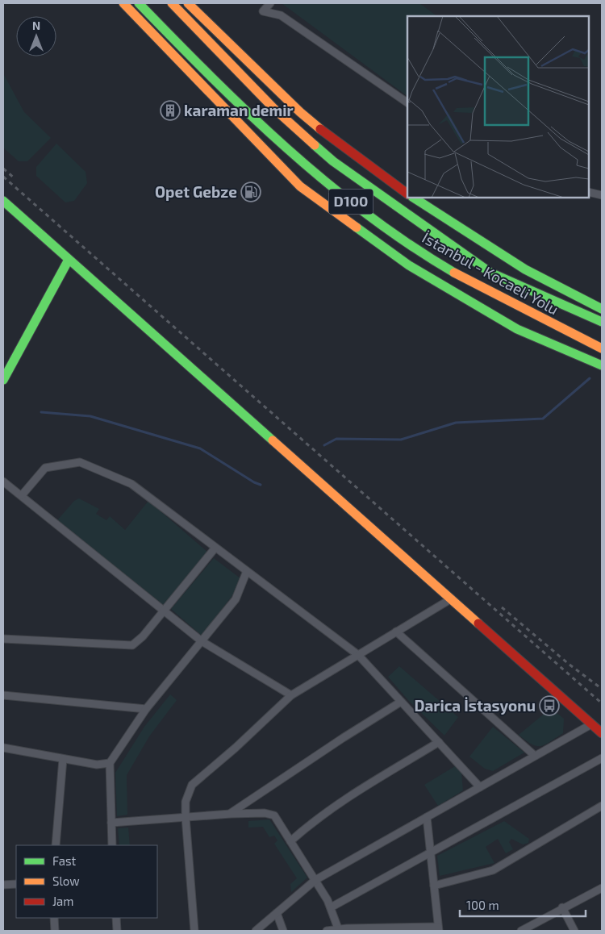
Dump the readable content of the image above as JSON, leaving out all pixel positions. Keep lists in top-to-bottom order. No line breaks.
{"streets":{"main road":["D100","İstanbul - Kocaeli Yolu"]},"places":{"building":["karaman demir"],"fuel station":["Opet Gebze"],"bus stop":["Darica İstasyonu"]},"legend":["Fast","Slow","Jam"],"scale_bar":"100 m","north":"top"}
